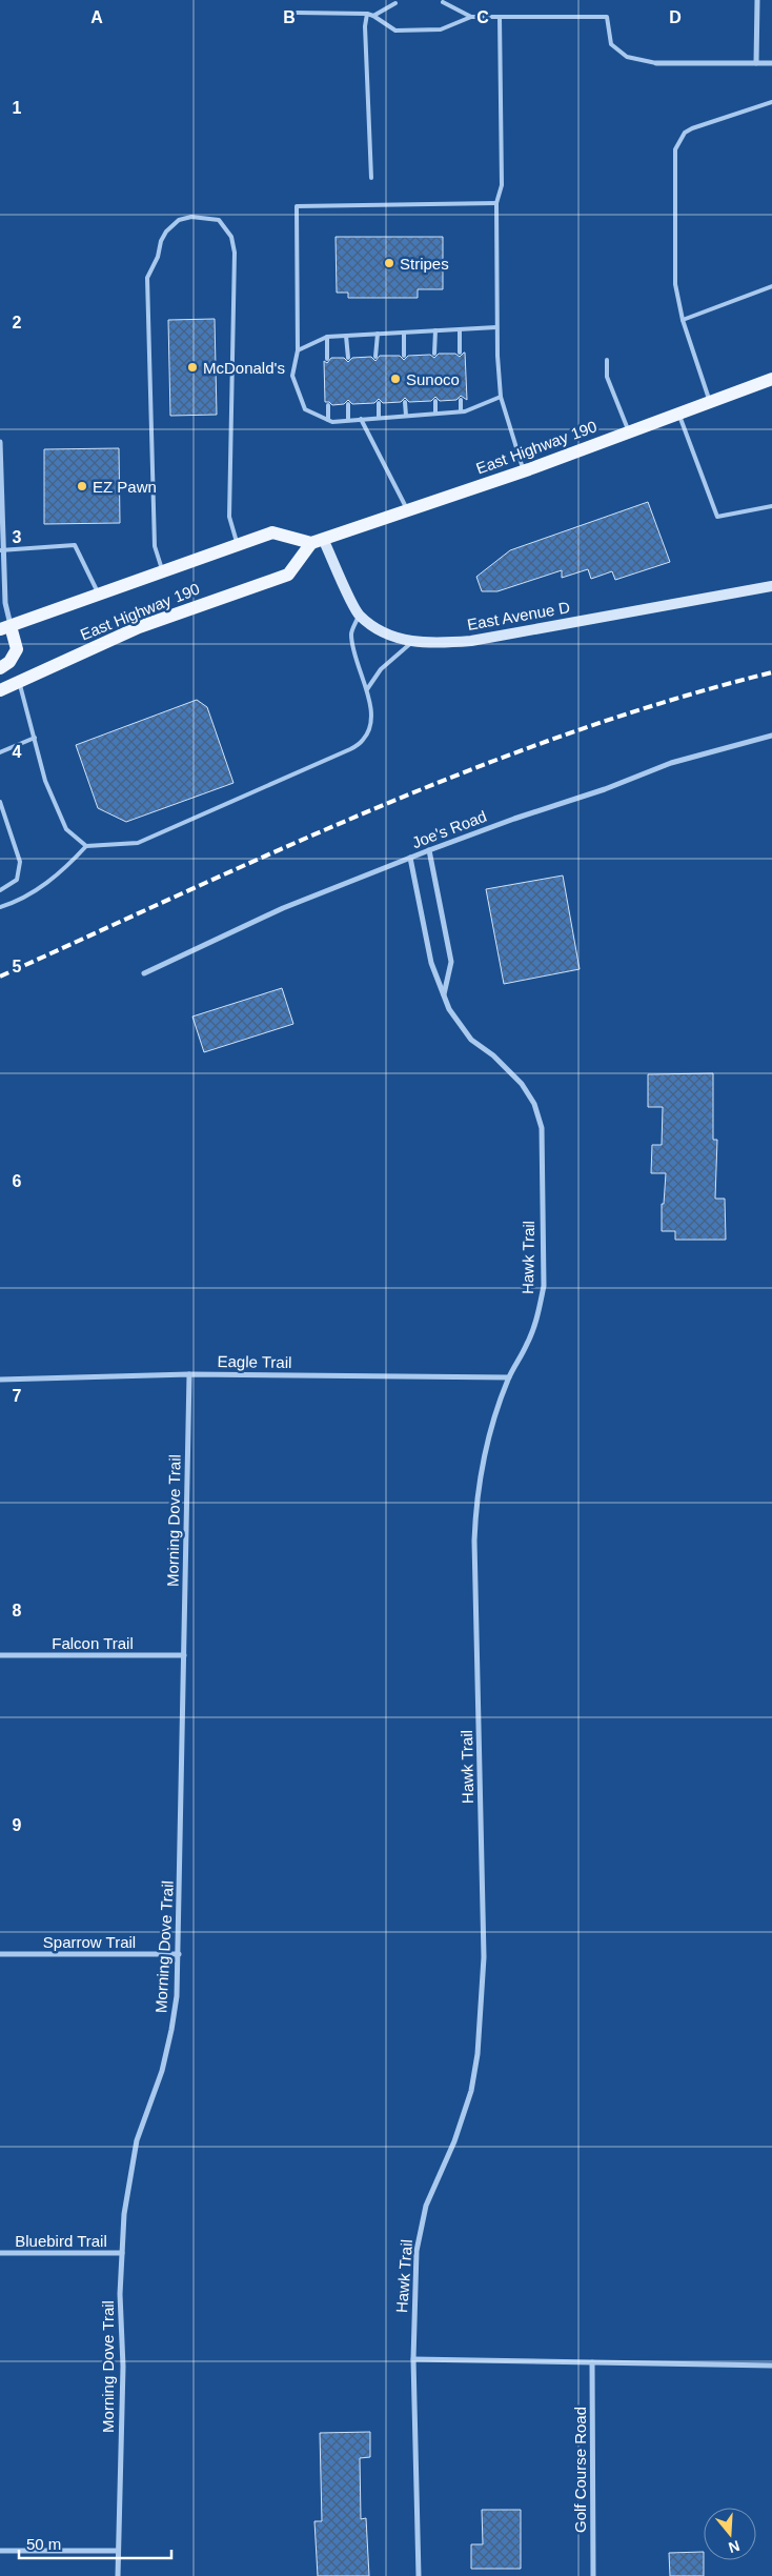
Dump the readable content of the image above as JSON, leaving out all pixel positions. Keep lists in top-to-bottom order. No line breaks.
{"streets":{"main road":["East Highway 190","East Avenue D"],"street":["Joe's Road","Hawk Trail","Eagle Trail","Morning Dove Trail","Falcon Trail","Sparrow Trail","Bluebird Trail","Golf Course Road"]},"crossings":[["East Highway 190","East Avenue D"],["Joe's Road","Hawk Trail"],["Hawk Trail","Eagle Trail"],["Eagle Trail","Morning Dove Trail"],["Morning Dove Trail","Falcon Trail"],["Morning Dove Trail","Sparrow Trail"],["Morning Dove Trail","Bluebird Trail"]],"places":["Stripes","McDonald's","Sunoco","EZ Pawn"],"scale_bar":"50 m","north":"bottom","grid":{"columns":["A","B","C","D"],"rows":["1","2","3","4","5","6","7","8","9"]}}
